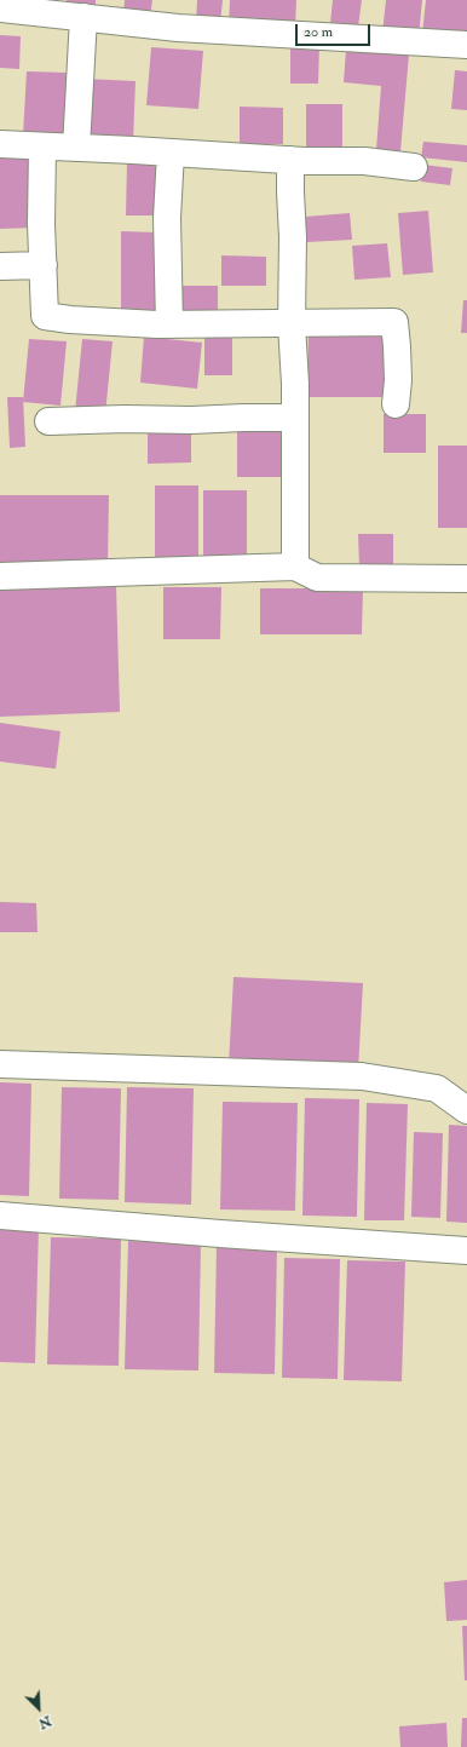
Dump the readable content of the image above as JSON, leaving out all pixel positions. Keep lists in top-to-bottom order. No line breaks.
{"scale_bar":"20 m","north":"bottom right"}
